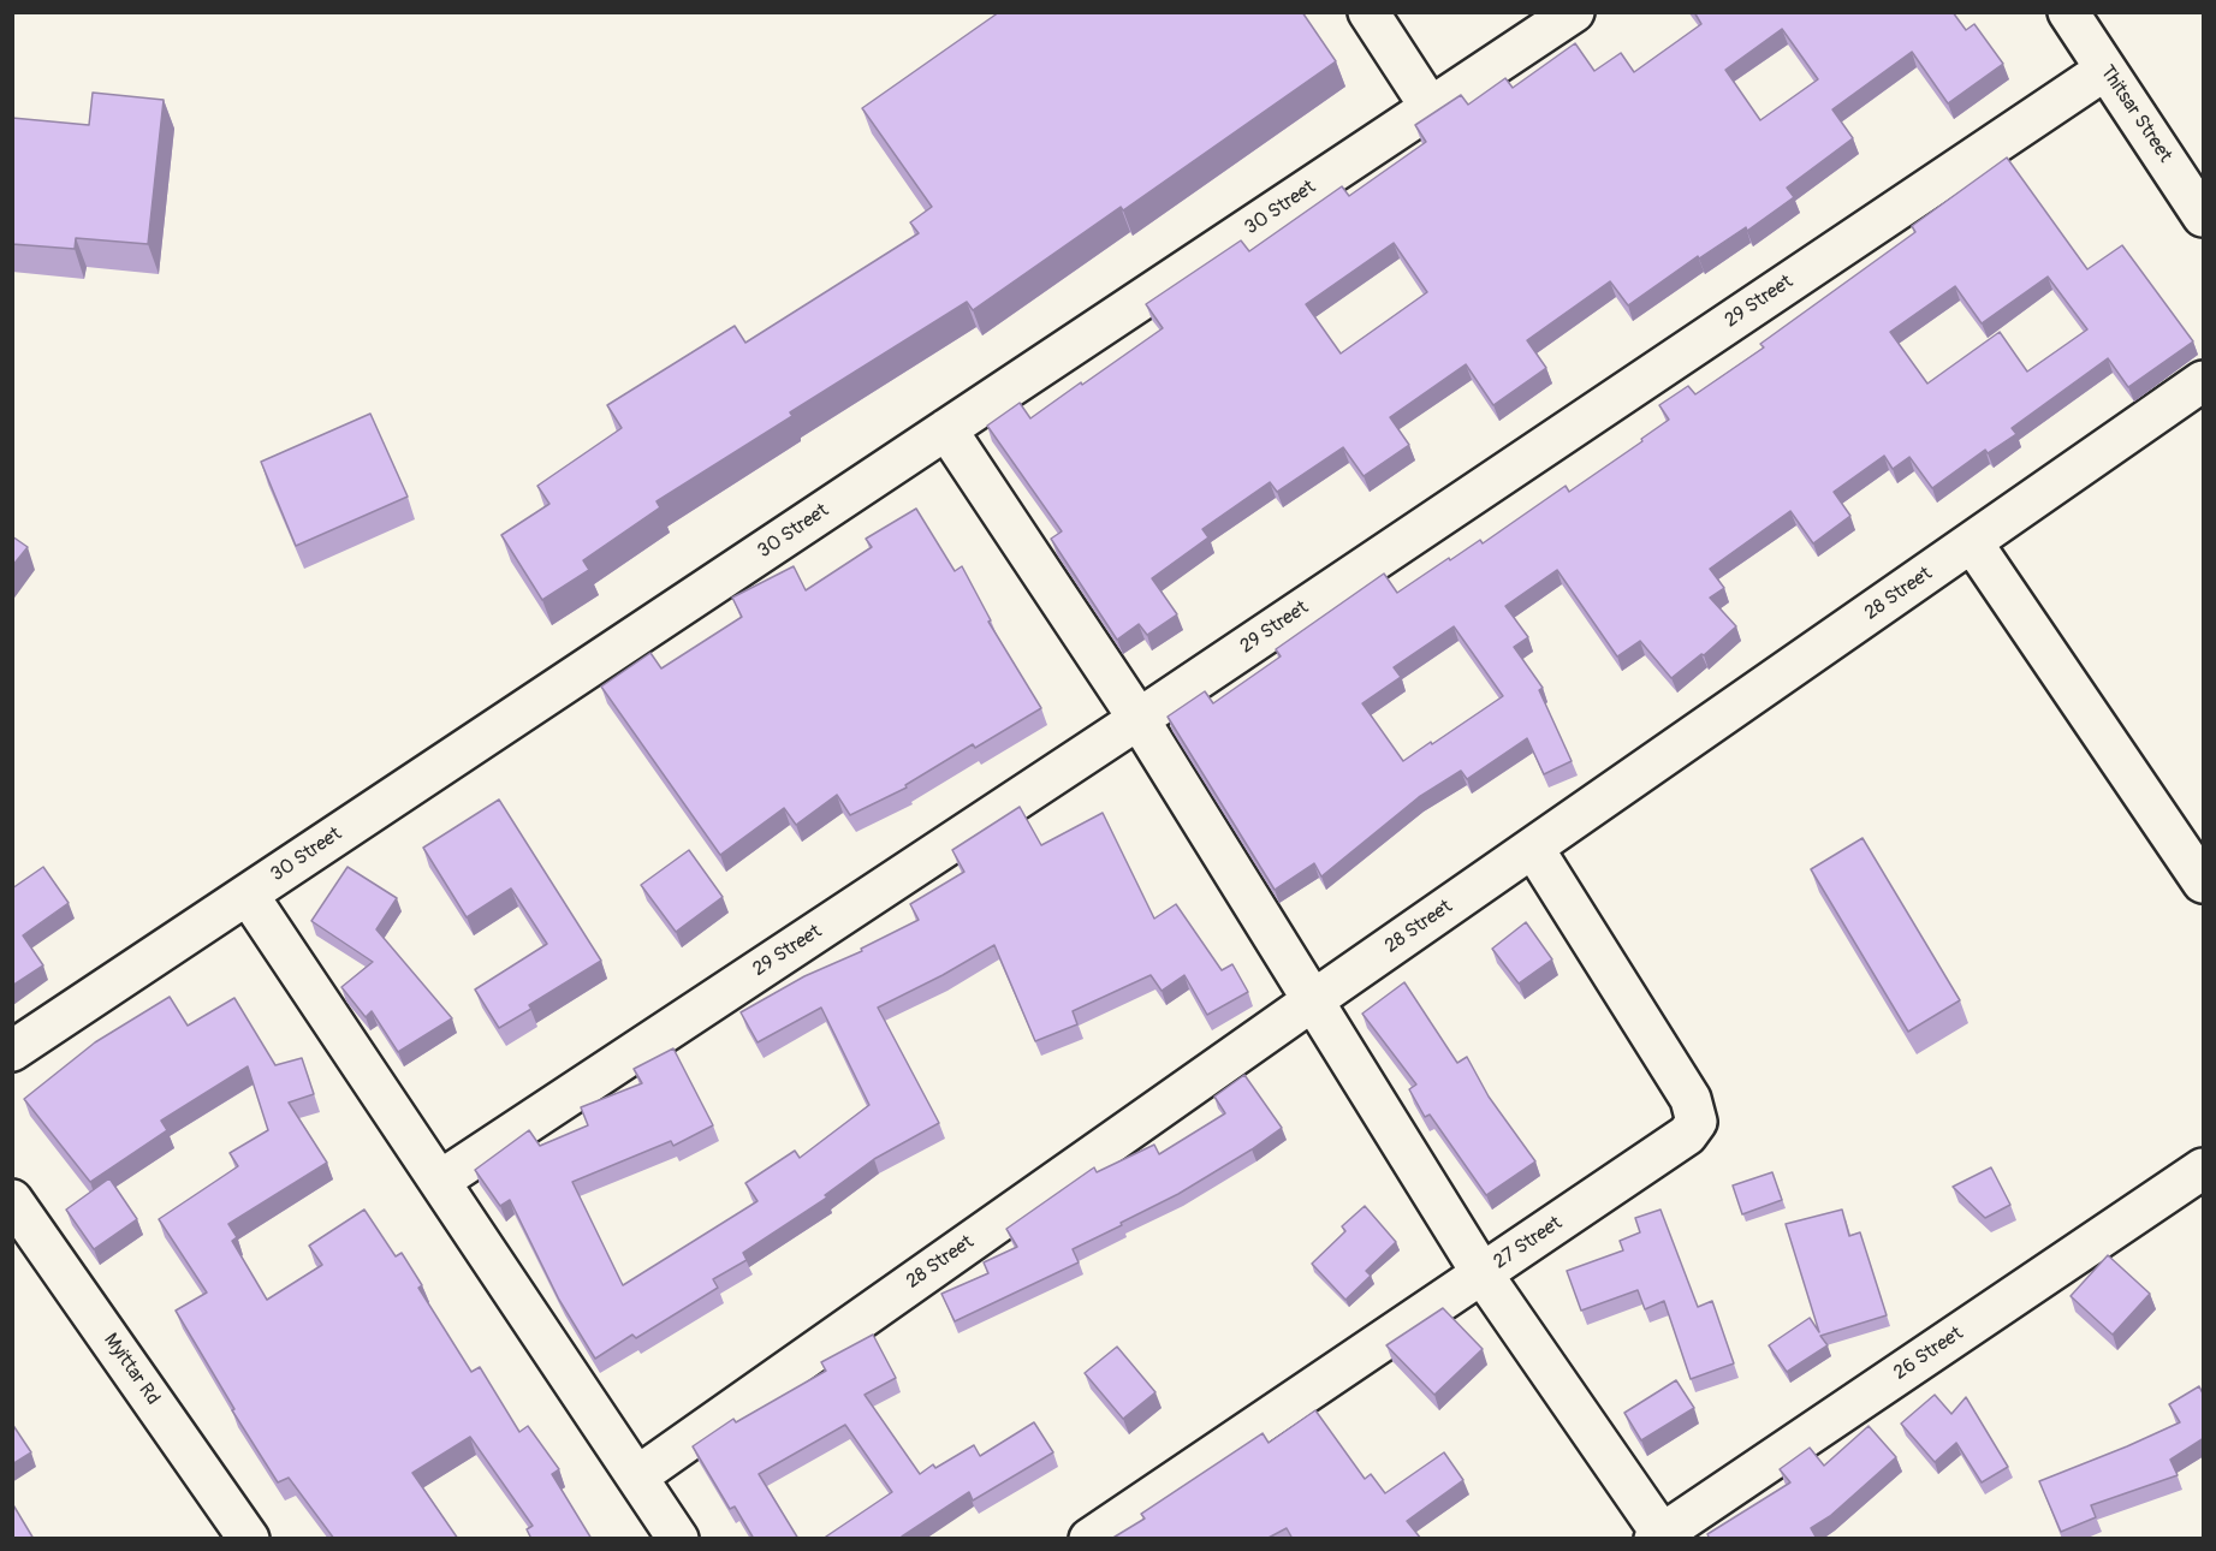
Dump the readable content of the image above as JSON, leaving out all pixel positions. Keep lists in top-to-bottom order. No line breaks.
{"streets":{"street":["Thitsar Street","30 Street","29 Street","28 Street","27 Street","26 Street","Myittar Rd"]},"crossings":[["Thitsar Street","29 Street"],["28 Street","27 Street"]]}
